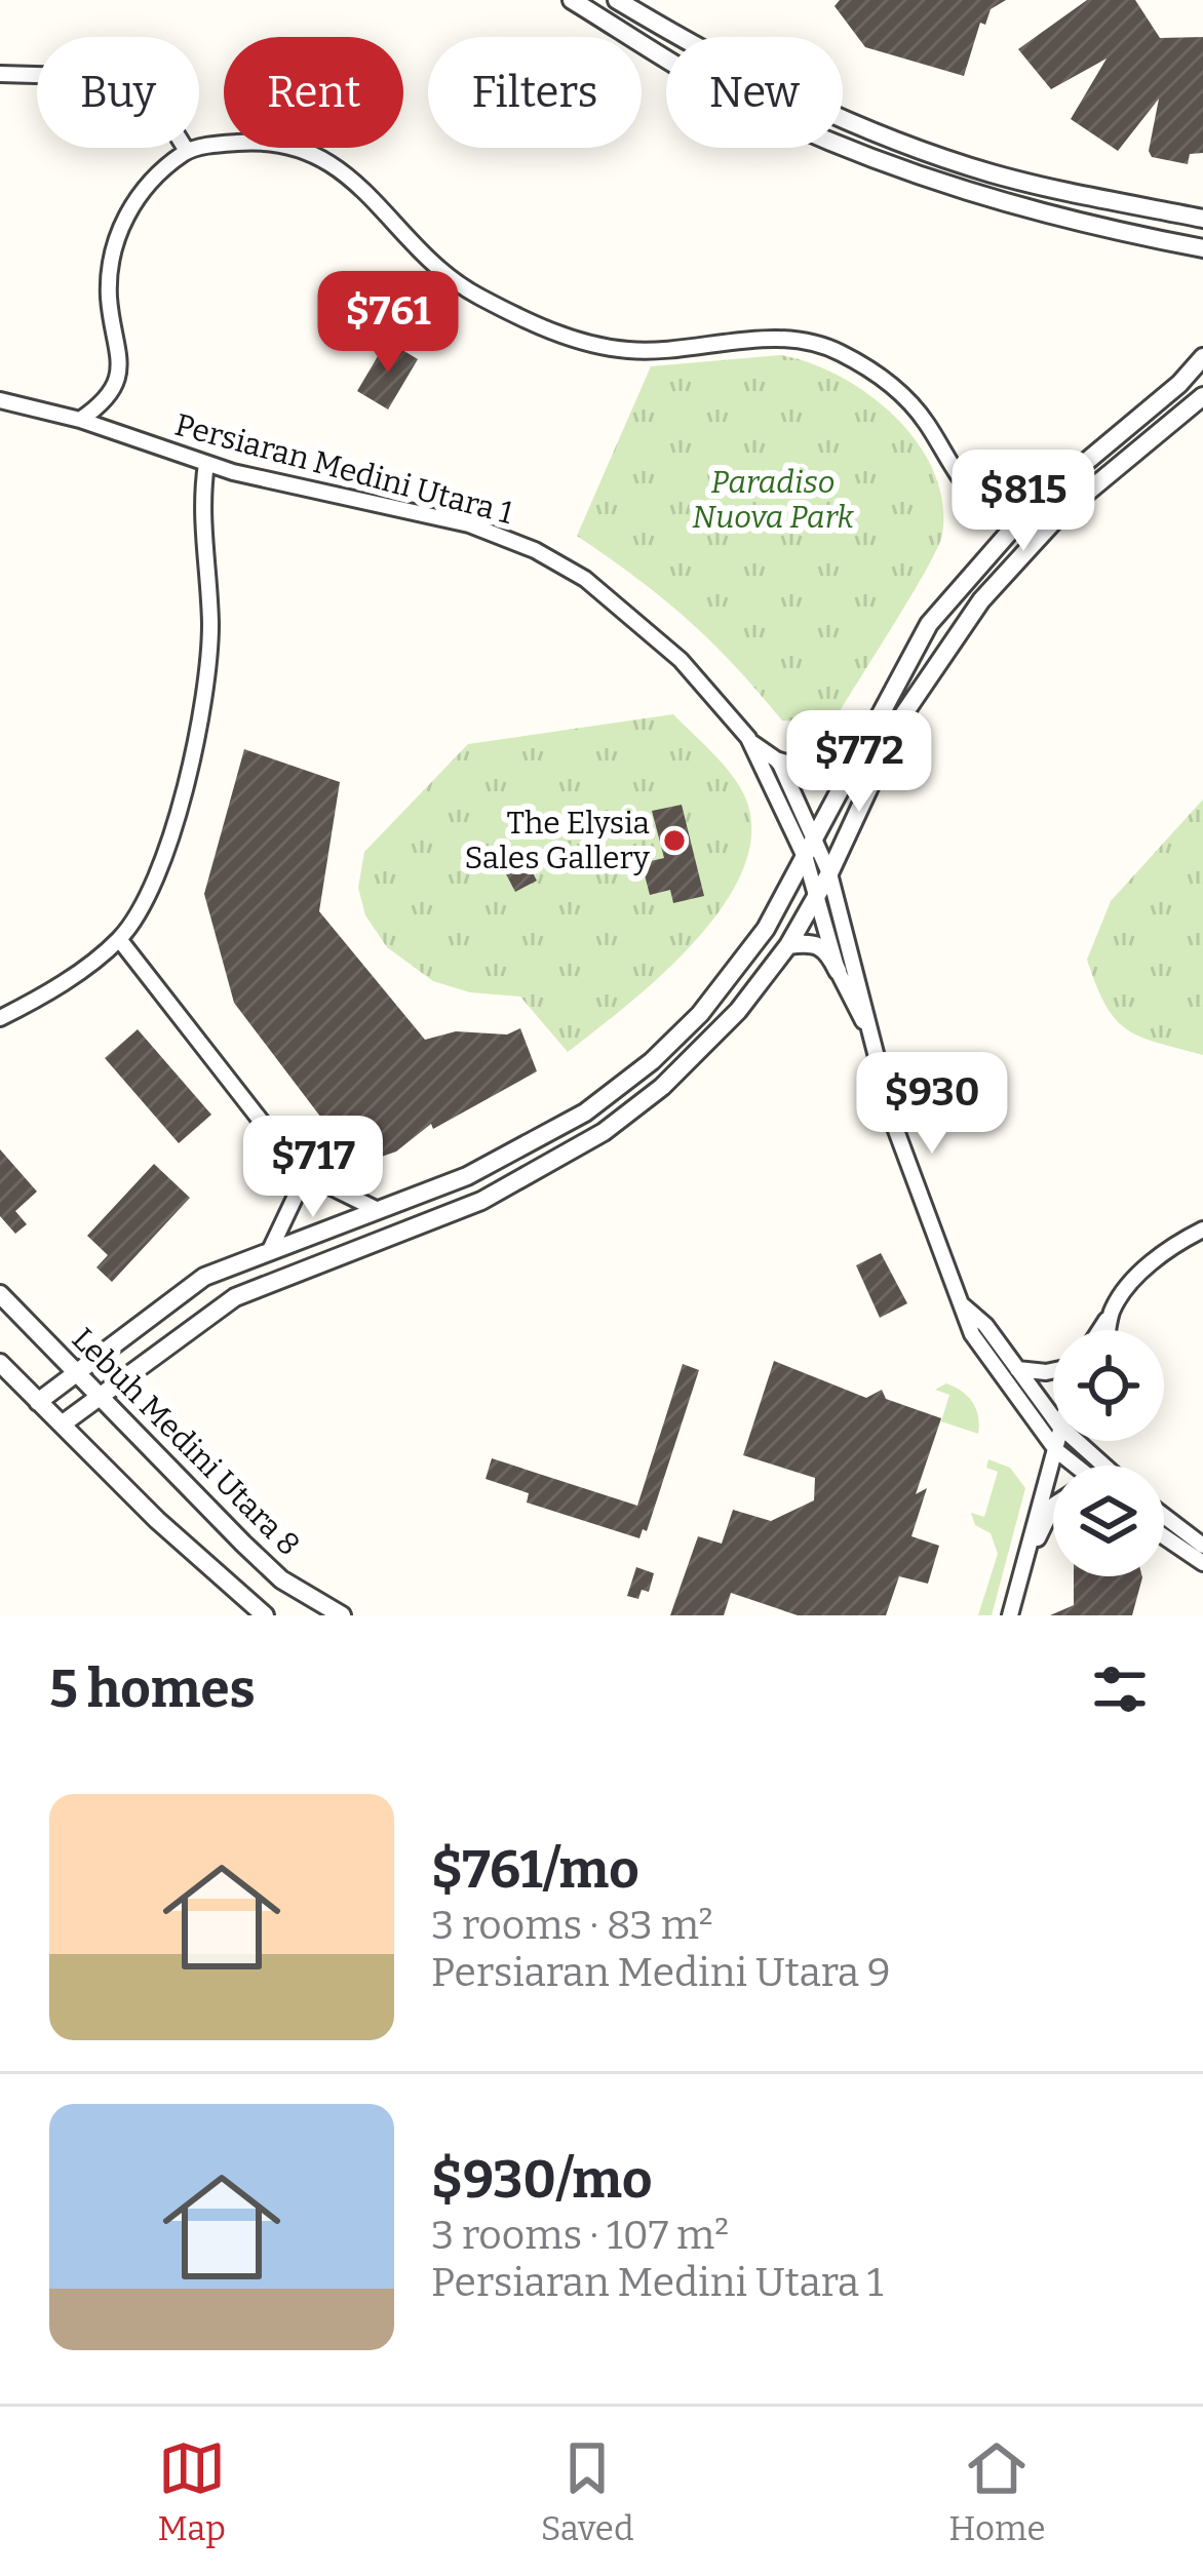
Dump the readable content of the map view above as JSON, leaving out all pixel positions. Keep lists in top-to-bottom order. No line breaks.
{"streets":{"street":["Persiaran Medini Utara 1","Lebuh Medini Utara 8"]},"parks":["Paradiso Nuova Park"],"places":["The Elysia Sales Gallery"],"page":{"chip":["Buy","Rent","Filters","New"],"price":["$761","$815","$772","$930","$717"],"heading":"5 homes","list":[{"name":"$761/mo","note":"3 rooms · 83 m² · Persiaran Medini Utara 9"},{"name":"$930/mo","note":"3 rooms · 107 m² · Persiaran Medini Utara 1"}],"tabs":["Map","Saved","Home"]}}
